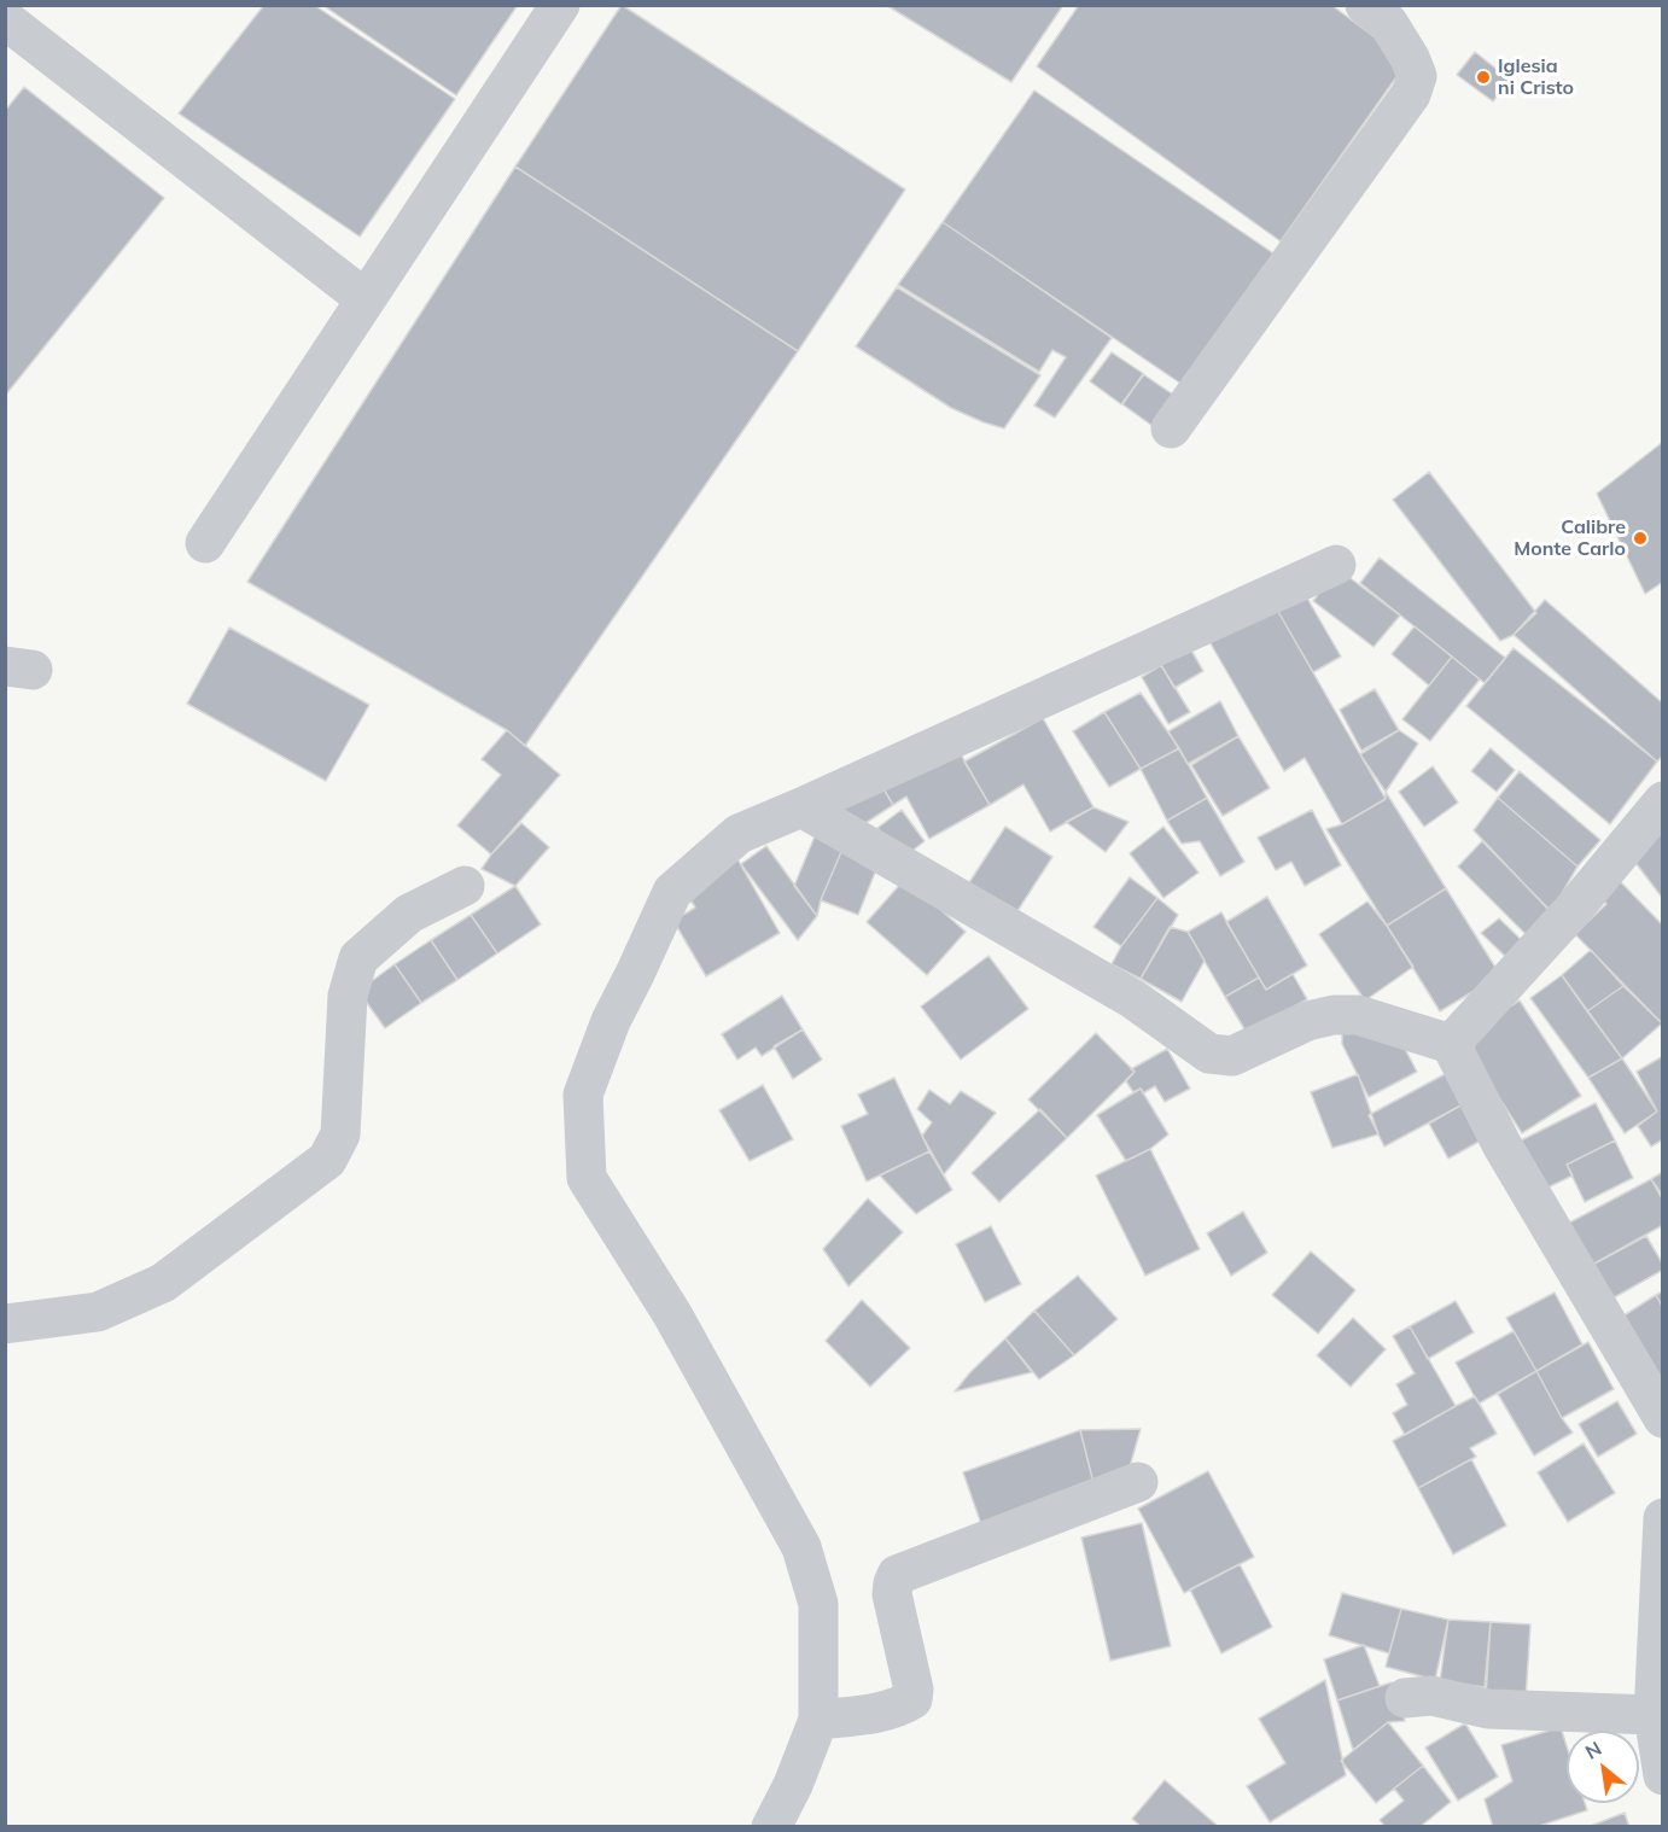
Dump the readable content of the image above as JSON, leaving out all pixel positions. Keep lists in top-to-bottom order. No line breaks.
{"places":["Iglesia ni Cristo","Calibre Monte Carlo"],"north":"top left"}
